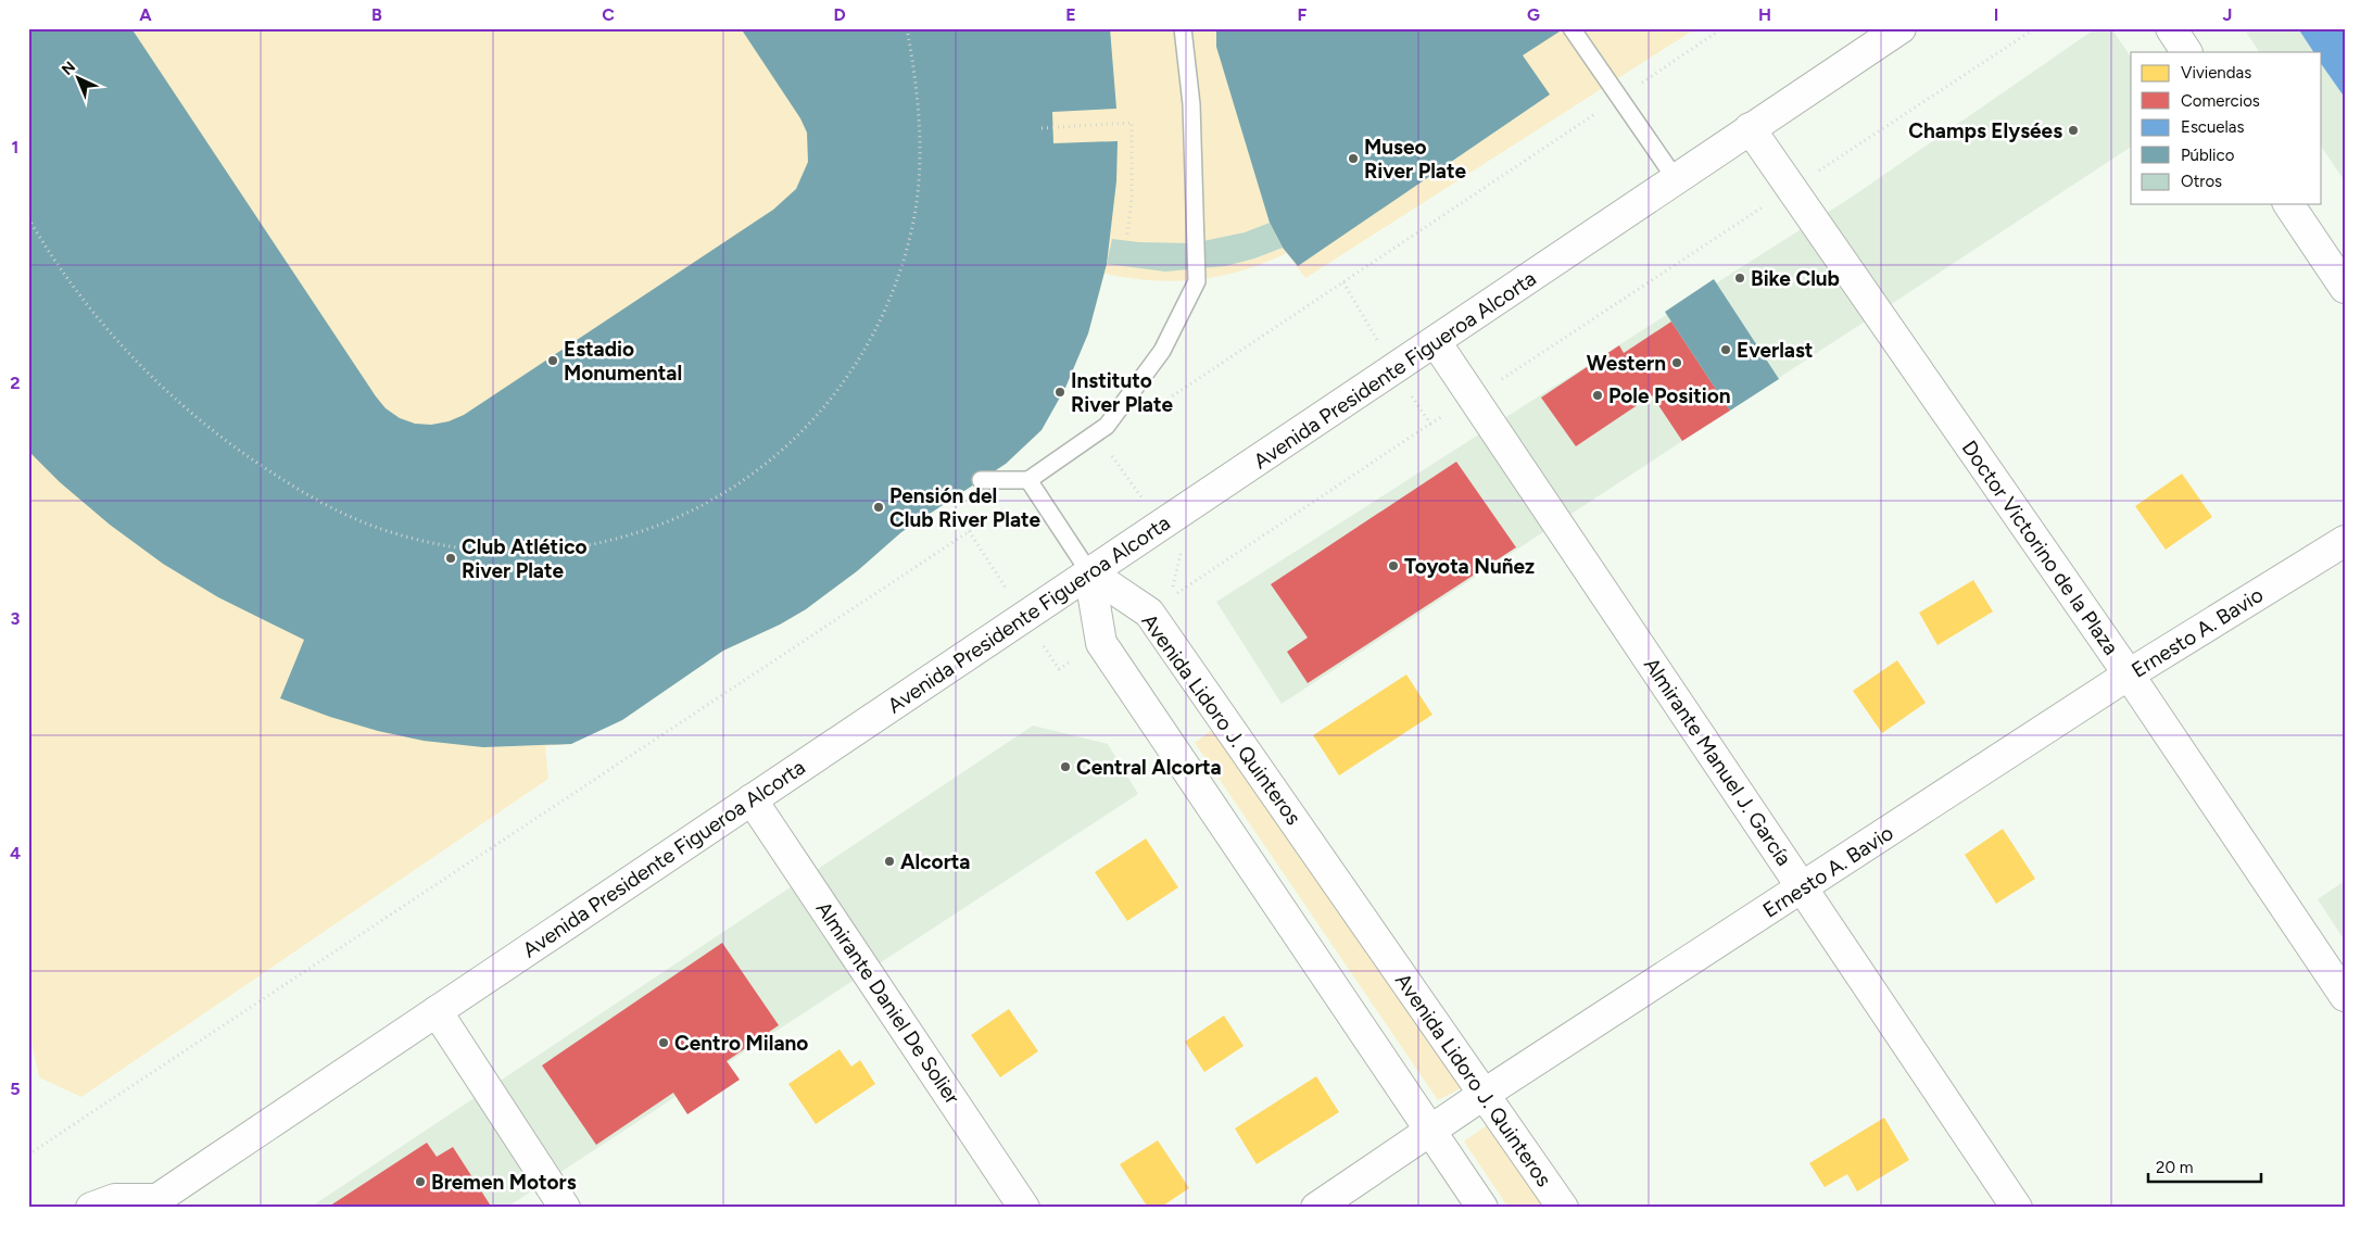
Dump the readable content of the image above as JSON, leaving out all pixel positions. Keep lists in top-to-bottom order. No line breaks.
{"streets":{"street":["Avenida Presidente Figueroa Alcorta","Doctor Victorino de la Plaza","Ernesto A. Bavio","Avenida Lidoro J. Quinteros","Almirante Manuel J. García","Almirante Daniel De Solier"]},"crossings":[["Avenida Presidente Figueroa Alcorta","Doctor Victorino de la Plaza"],["Avenida Presidente Figueroa Alcorta","Avenida Lidoro J. Quinteros"],["Avenida Presidente Figueroa Alcorta","Almirante Manuel J. García"],["Avenida Presidente Figueroa Alcorta","Almirante Daniel De Solier"],["Doctor Victorino de la Plaza","Ernesto A. Bavio"],["Ernesto A. Bavio","Avenida Lidoro J. Quinteros"],["Ernesto A. Bavio","Almirante Manuel J. García"]],"places":["Champs Elysées","Museo River Plate","Bike Club","Everlast","Estadio Monumental","Western","Instituto River Plate","Pole Position","Pensión del Club River Plate","Club Atlético River Plate","Toyota Nuñez","Central Alcorta","Alcorta","Centro Milano","Bremen Motors"],"legend":["Viviendas","Comercios","Escuelas","Público","Otros"],"scale_bar":"20 m","north":"top left","grid":{"columns":["A","B","C","D","E","F","G","H","I","J"],"rows":["1","2","3","4","5"]}}
